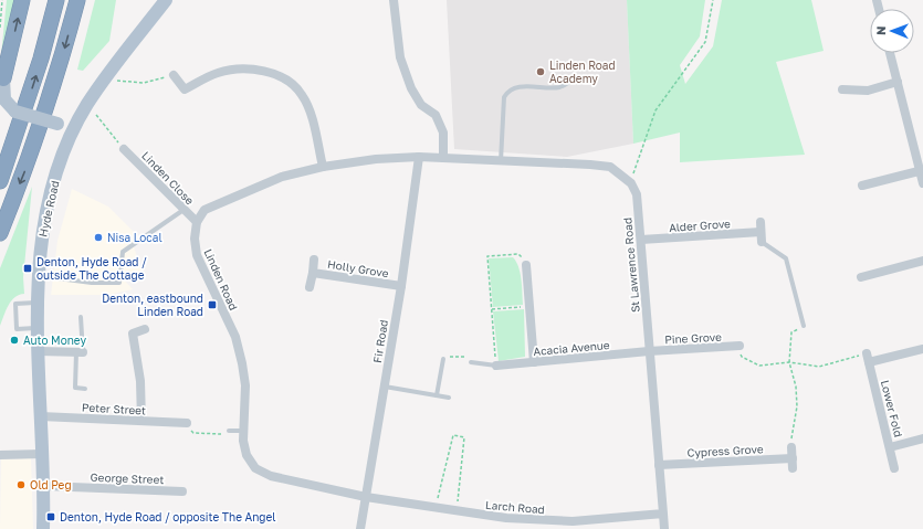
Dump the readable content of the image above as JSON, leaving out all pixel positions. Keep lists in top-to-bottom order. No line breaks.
{"streets":{"main road":["Hyde Road"],"street":["Linden Close","Alder Grove","St Lawrence Road","Holly Grove","Linden Road","Pine Grove","Fir Road","Acacia Avenue","Peter Street","Lower Fold","Cypress Grove","George Street","Larch Road"]},"crossings":[["Linden Close","Linden Road"],["Hyde Road","Peter Street"],["Hyde Road","George Street"],["Alder Grove","St Lawrence Road"],["St Lawrence Road","Pine Grove"],["St Lawrence Road","Acacia Avenue"],["St Lawrence Road","Cypress Grove"],["St Lawrence Road","Larch Road"],["Holly Grove","Fir Road"],["Linden Road","Fir Road"],["Linden Road","Larch Road"],["Pine Grove","Acacia Avenue"],["Fir Road","Larch Road"]],"places":{"other":["Linden Road Academy","Nisa Local","Auto Money","Old Peg"],"transit":["Denton, Hyde Road / outside The Cottage","Denton, eastbound Linden Road","Denton, Hyde Road / opposite The Angel"]},"north":"left"}
